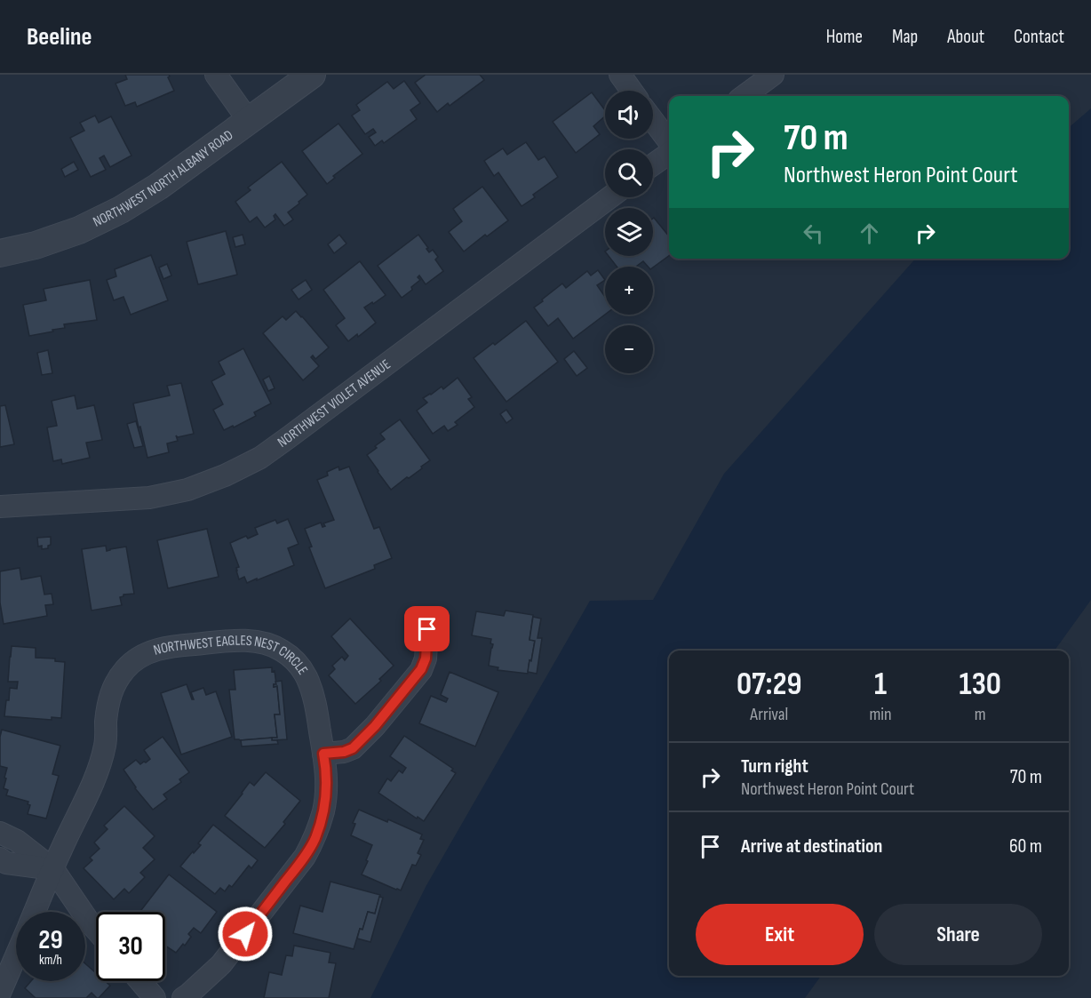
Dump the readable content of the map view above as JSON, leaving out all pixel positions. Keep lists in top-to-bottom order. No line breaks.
{"streets":{"street":["NORTHWEST NORTH ALBANY ROAD","NORTHWEST VIOLET AVENUE","NORTHWEST EAGLES NEST CIRCLE"]},"page":{"header":"Beeline","nav":["Home","Map","About","Contact"],"map_buttons":["+","−"],"turn":["70 m","Northwest Heron Point Court"],"eta":["07:29","Arrival","1","min","130","m"],"list":[{"name":"Turn right","note":"Northwest Heron Point Court","value":"70 m"},{"name":"Arrive at destination","value":"60 m"}],"buttons":["Exit","Share"],"speed":"29 km/h","limit":"30"}}
